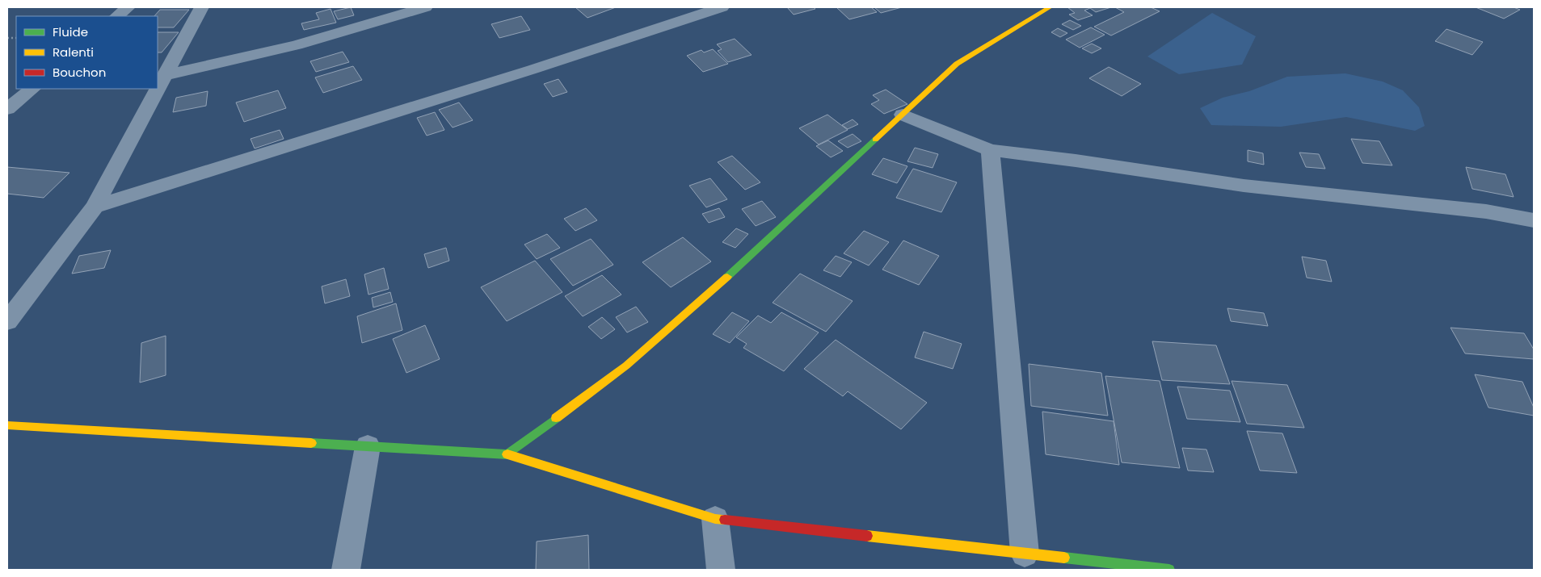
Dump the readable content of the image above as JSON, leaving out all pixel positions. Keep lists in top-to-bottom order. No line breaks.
{"legend":["Fluide","Ralenti","Bouchon"]}
